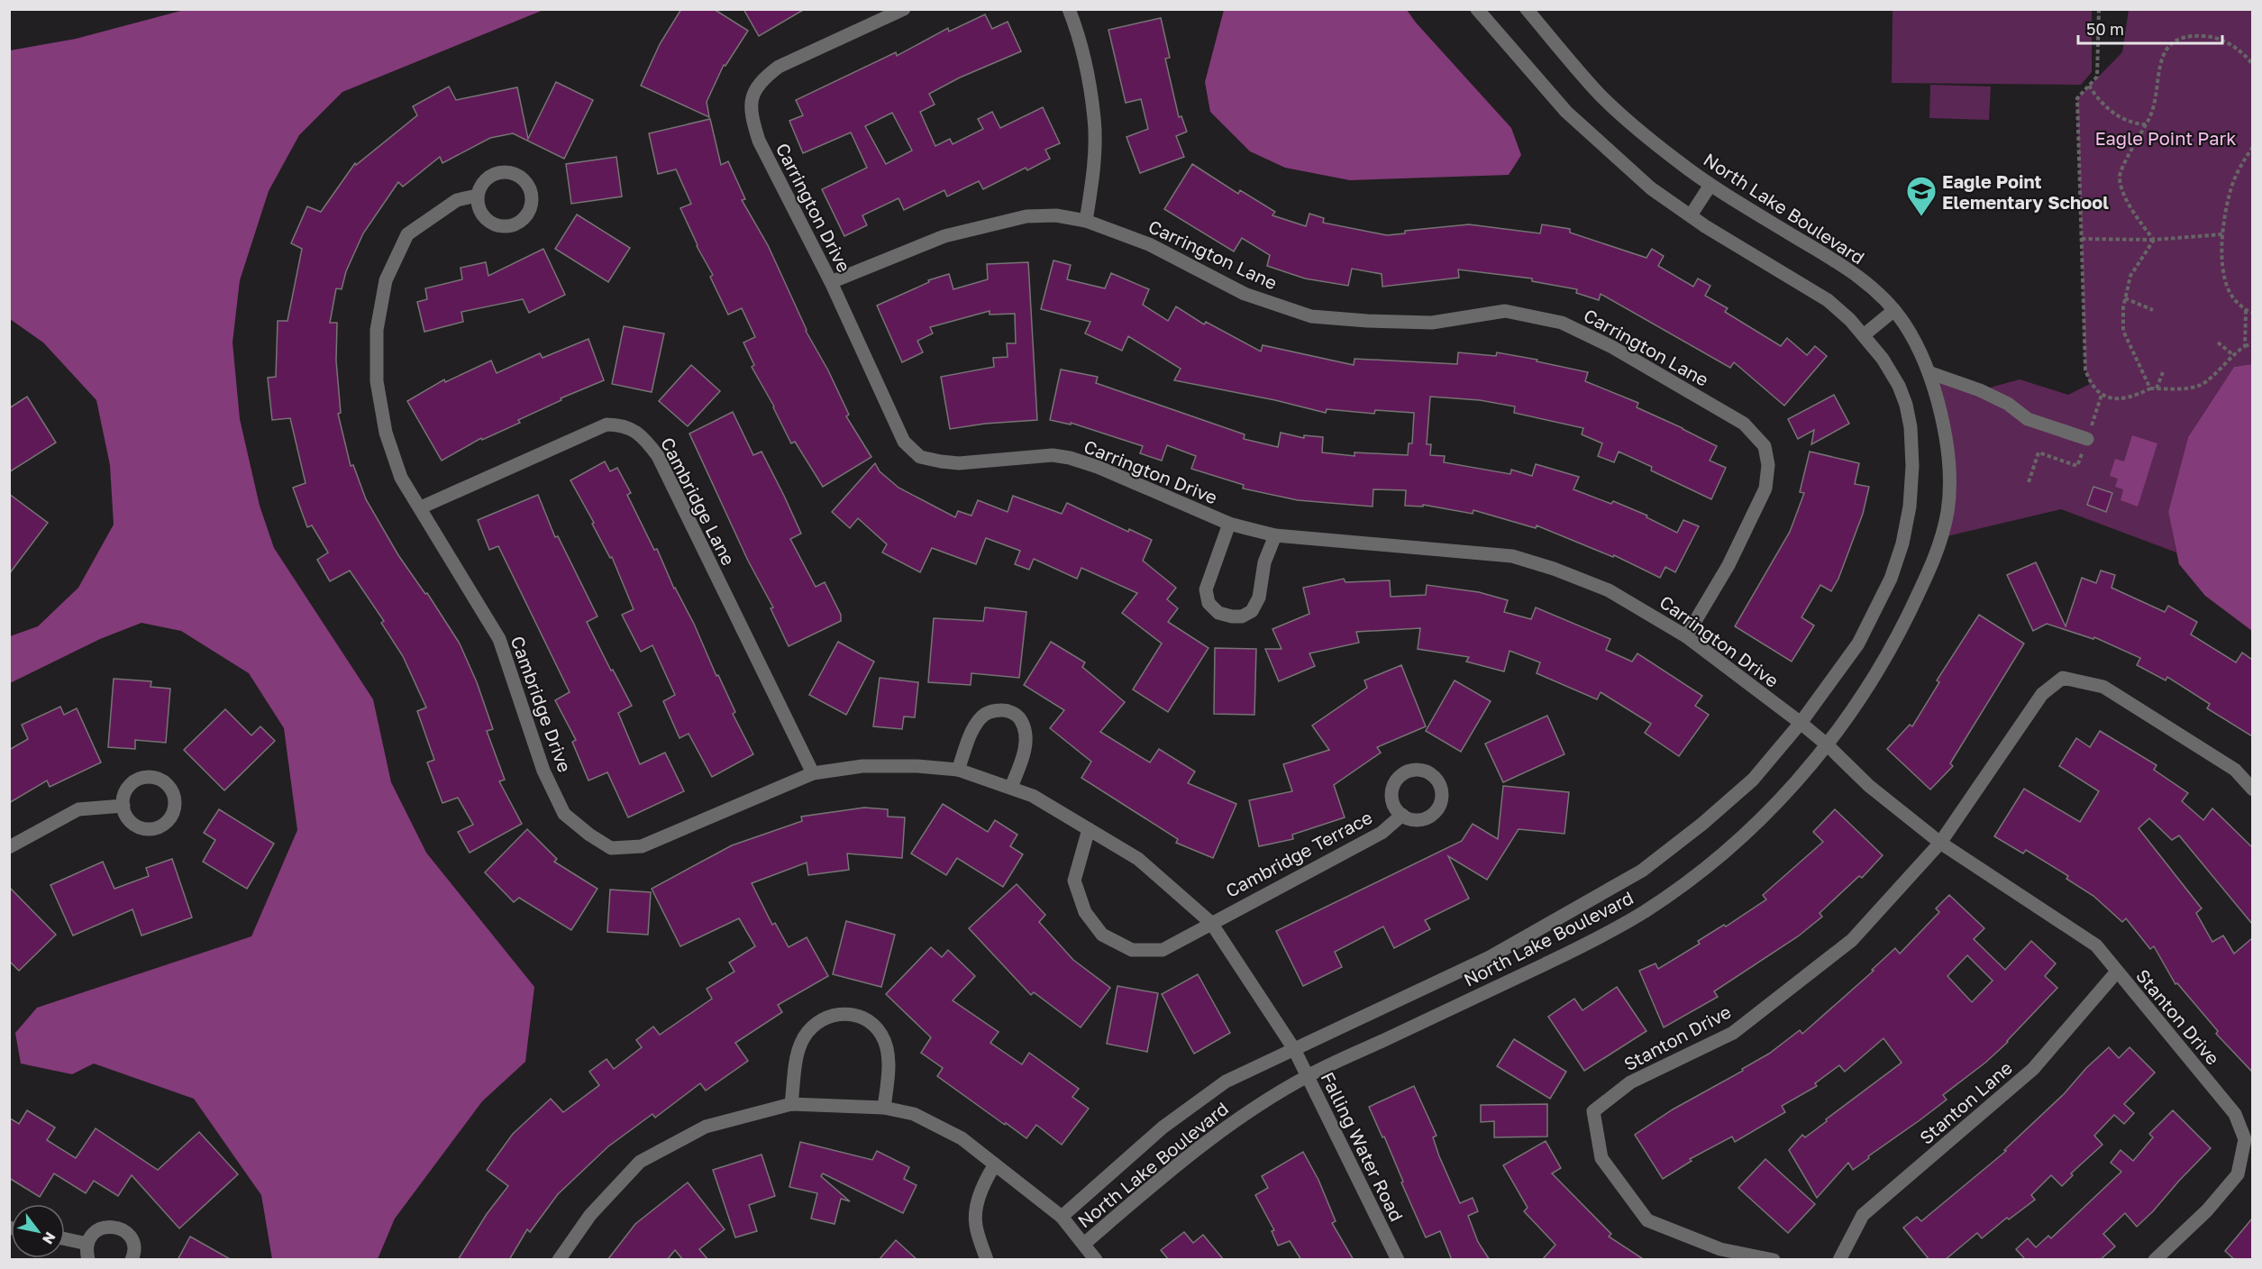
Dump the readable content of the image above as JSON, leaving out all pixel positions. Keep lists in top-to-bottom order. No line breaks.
{"streets":{"street":["Carrington Drive","North Lake Boulevard","Carrington Lane","Cambridge Lane","Cambridge Drive","Cambridge Terrace","Stanton Drive","Stanton Lane","Falling Water Road"]},"crossings":[["Carrington Drive","North Lake Boulevard"],["Carrington Drive","Carrington Lane"],["Carrington Drive","Stanton Drive"],["North Lake Boulevard","Cambridge Drive"],["North Lake Boulevard","Stanton Drive"],["North Lake Boulevard","Falling Water Road"],["Cambridge Lane","Cambridge Drive"],["Cambridge Drive","Cambridge Terrace"],["Cambridge Drive","Falling Water Road"],["Stanton Drive","Stanton Lane"]],"parks":["Eagle Point Park"],"places":{"school or university":["Eagle Point Elementary School"]},"scale_bar":"50 m","north":"bottom right"}
